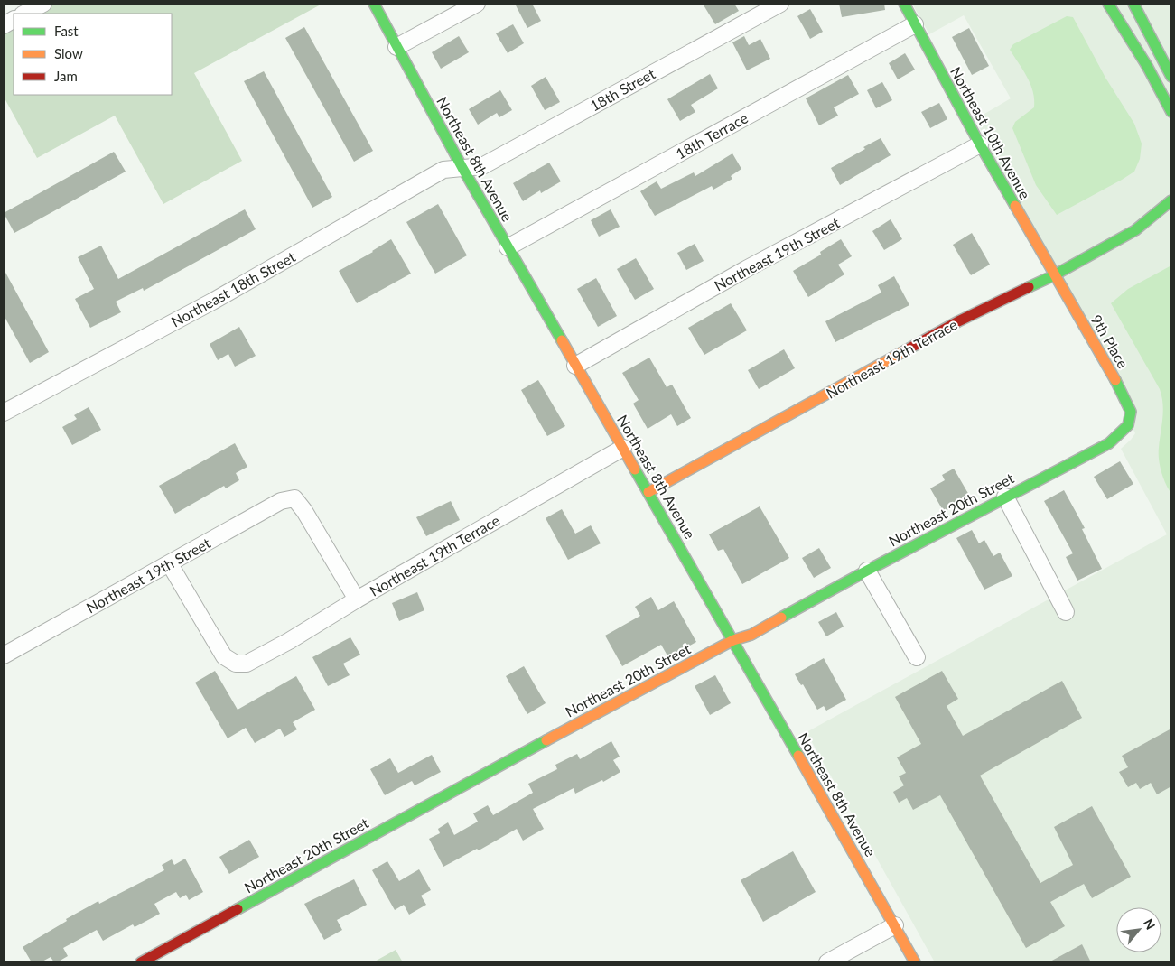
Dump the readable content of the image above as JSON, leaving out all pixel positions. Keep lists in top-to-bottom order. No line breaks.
{"streets":{"street":["18th Street","Northeast 10th Avenue","18th Terrace","Northeast 8th Avenue","Northeast 19th Street","Northeast 18th Street","9th Place","Northeast 19th Terrace","Northeast 20th Street"]},"crossings":[["18th Street","Northeast 8th Avenue"],["18th Street","Northeast 18th Street"],["Northeast 10th Avenue","18th Terrace"],["Northeast 10th Avenue","Northeast 19th Street"],["Northeast 10th Avenue","9th Place"],["Northeast 10th Avenue","Northeast 19th Terrace"],["18th Terrace","Northeast 8th Avenue"],["Northeast 8th Avenue","Northeast 19th Street"],["Northeast 8th Avenue","Northeast 18th Street"],["Northeast 8th Avenue","Northeast 19th Terrace"],["Northeast 8th Avenue","Northeast 20th Street"],["Northeast 19th Street","Northeast 19th Terrace"],["9th Place","Northeast 19th Terrace"],["9th Place","Northeast 20th Street"]],"legend":["Fast","Slow","Jam"],"north":"top right"}
